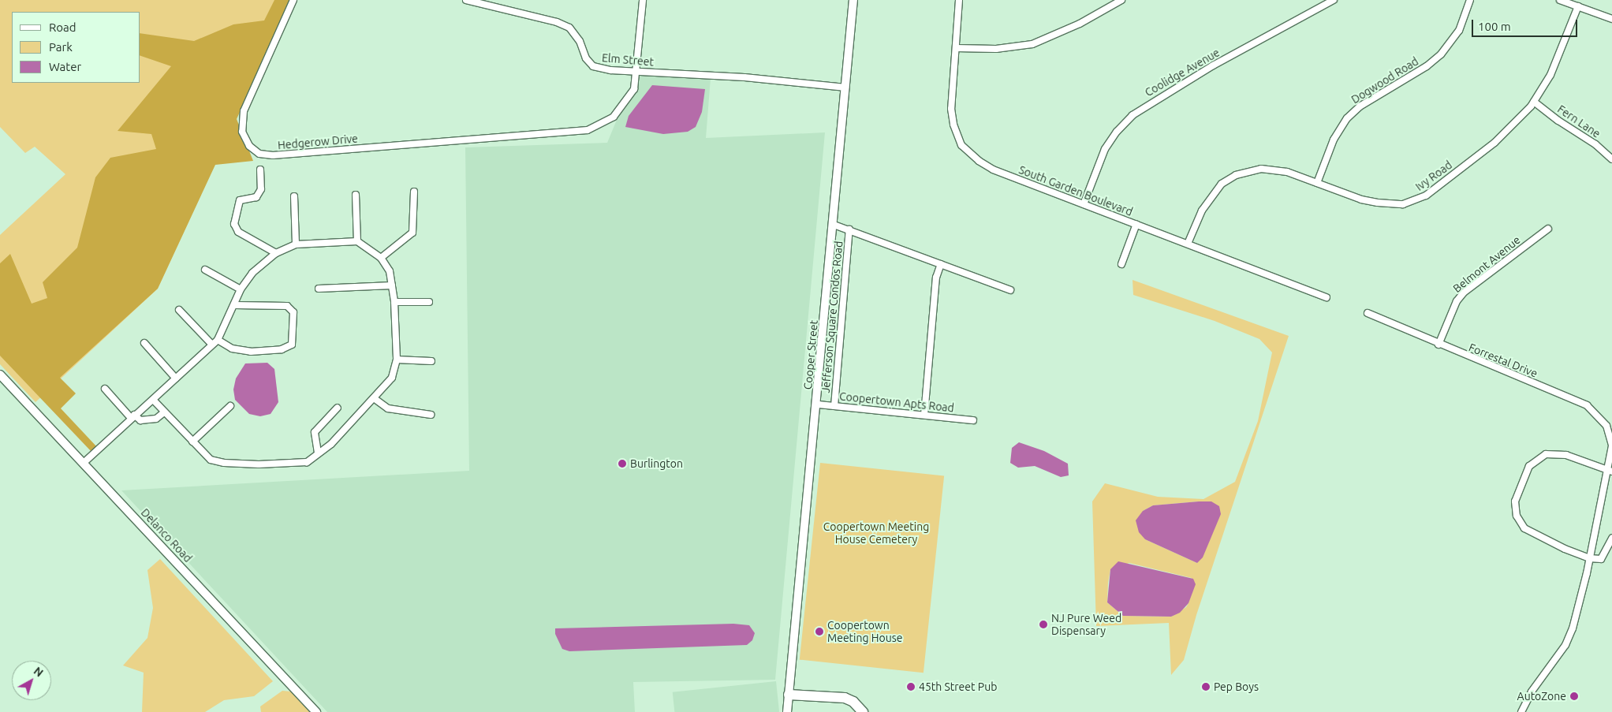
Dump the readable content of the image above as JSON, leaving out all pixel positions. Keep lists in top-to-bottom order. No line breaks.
{"streets":{"street":["Elm Street","Coolidge Avenue","Dogwood Road","Fern Lane","Hedgerow Drive","Ivy Road","South Garden Boulevard","Belmont Avenue","Jefferson Square Condos Road","Cooper Street","Forrestal Drive","Coopertown Apts Road","Delanco Road"]},"crossings":[["Elm Street","Hedgerow Drive"],["Elm Street","Cooper Street"],["Coolidge Avenue","South Garden Boulevard"],["Dogwood Road","Ivy Road"],["Fern Lane","Ivy Road"],["Ivy Road","South Garden Boulevard"],["Belmont Avenue","Forrestal Drive"],["Jefferson Square Condos Road","Cooper Street"],["Jefferson Square Condos Road","Coopertown Apts Road"],["Cooper Street","Coopertown Apts Road"]],"parks":["Coopertown Meeting House Cemetery"],"places":["Burlington","NJ Pure Weed Dispensary","Coopertown Meeting House","45th Street Pub","Pep Boys","AutoZone"],"legend":["Road","Park","Water"],"scale_bar":"100 m","north":"top right"}
